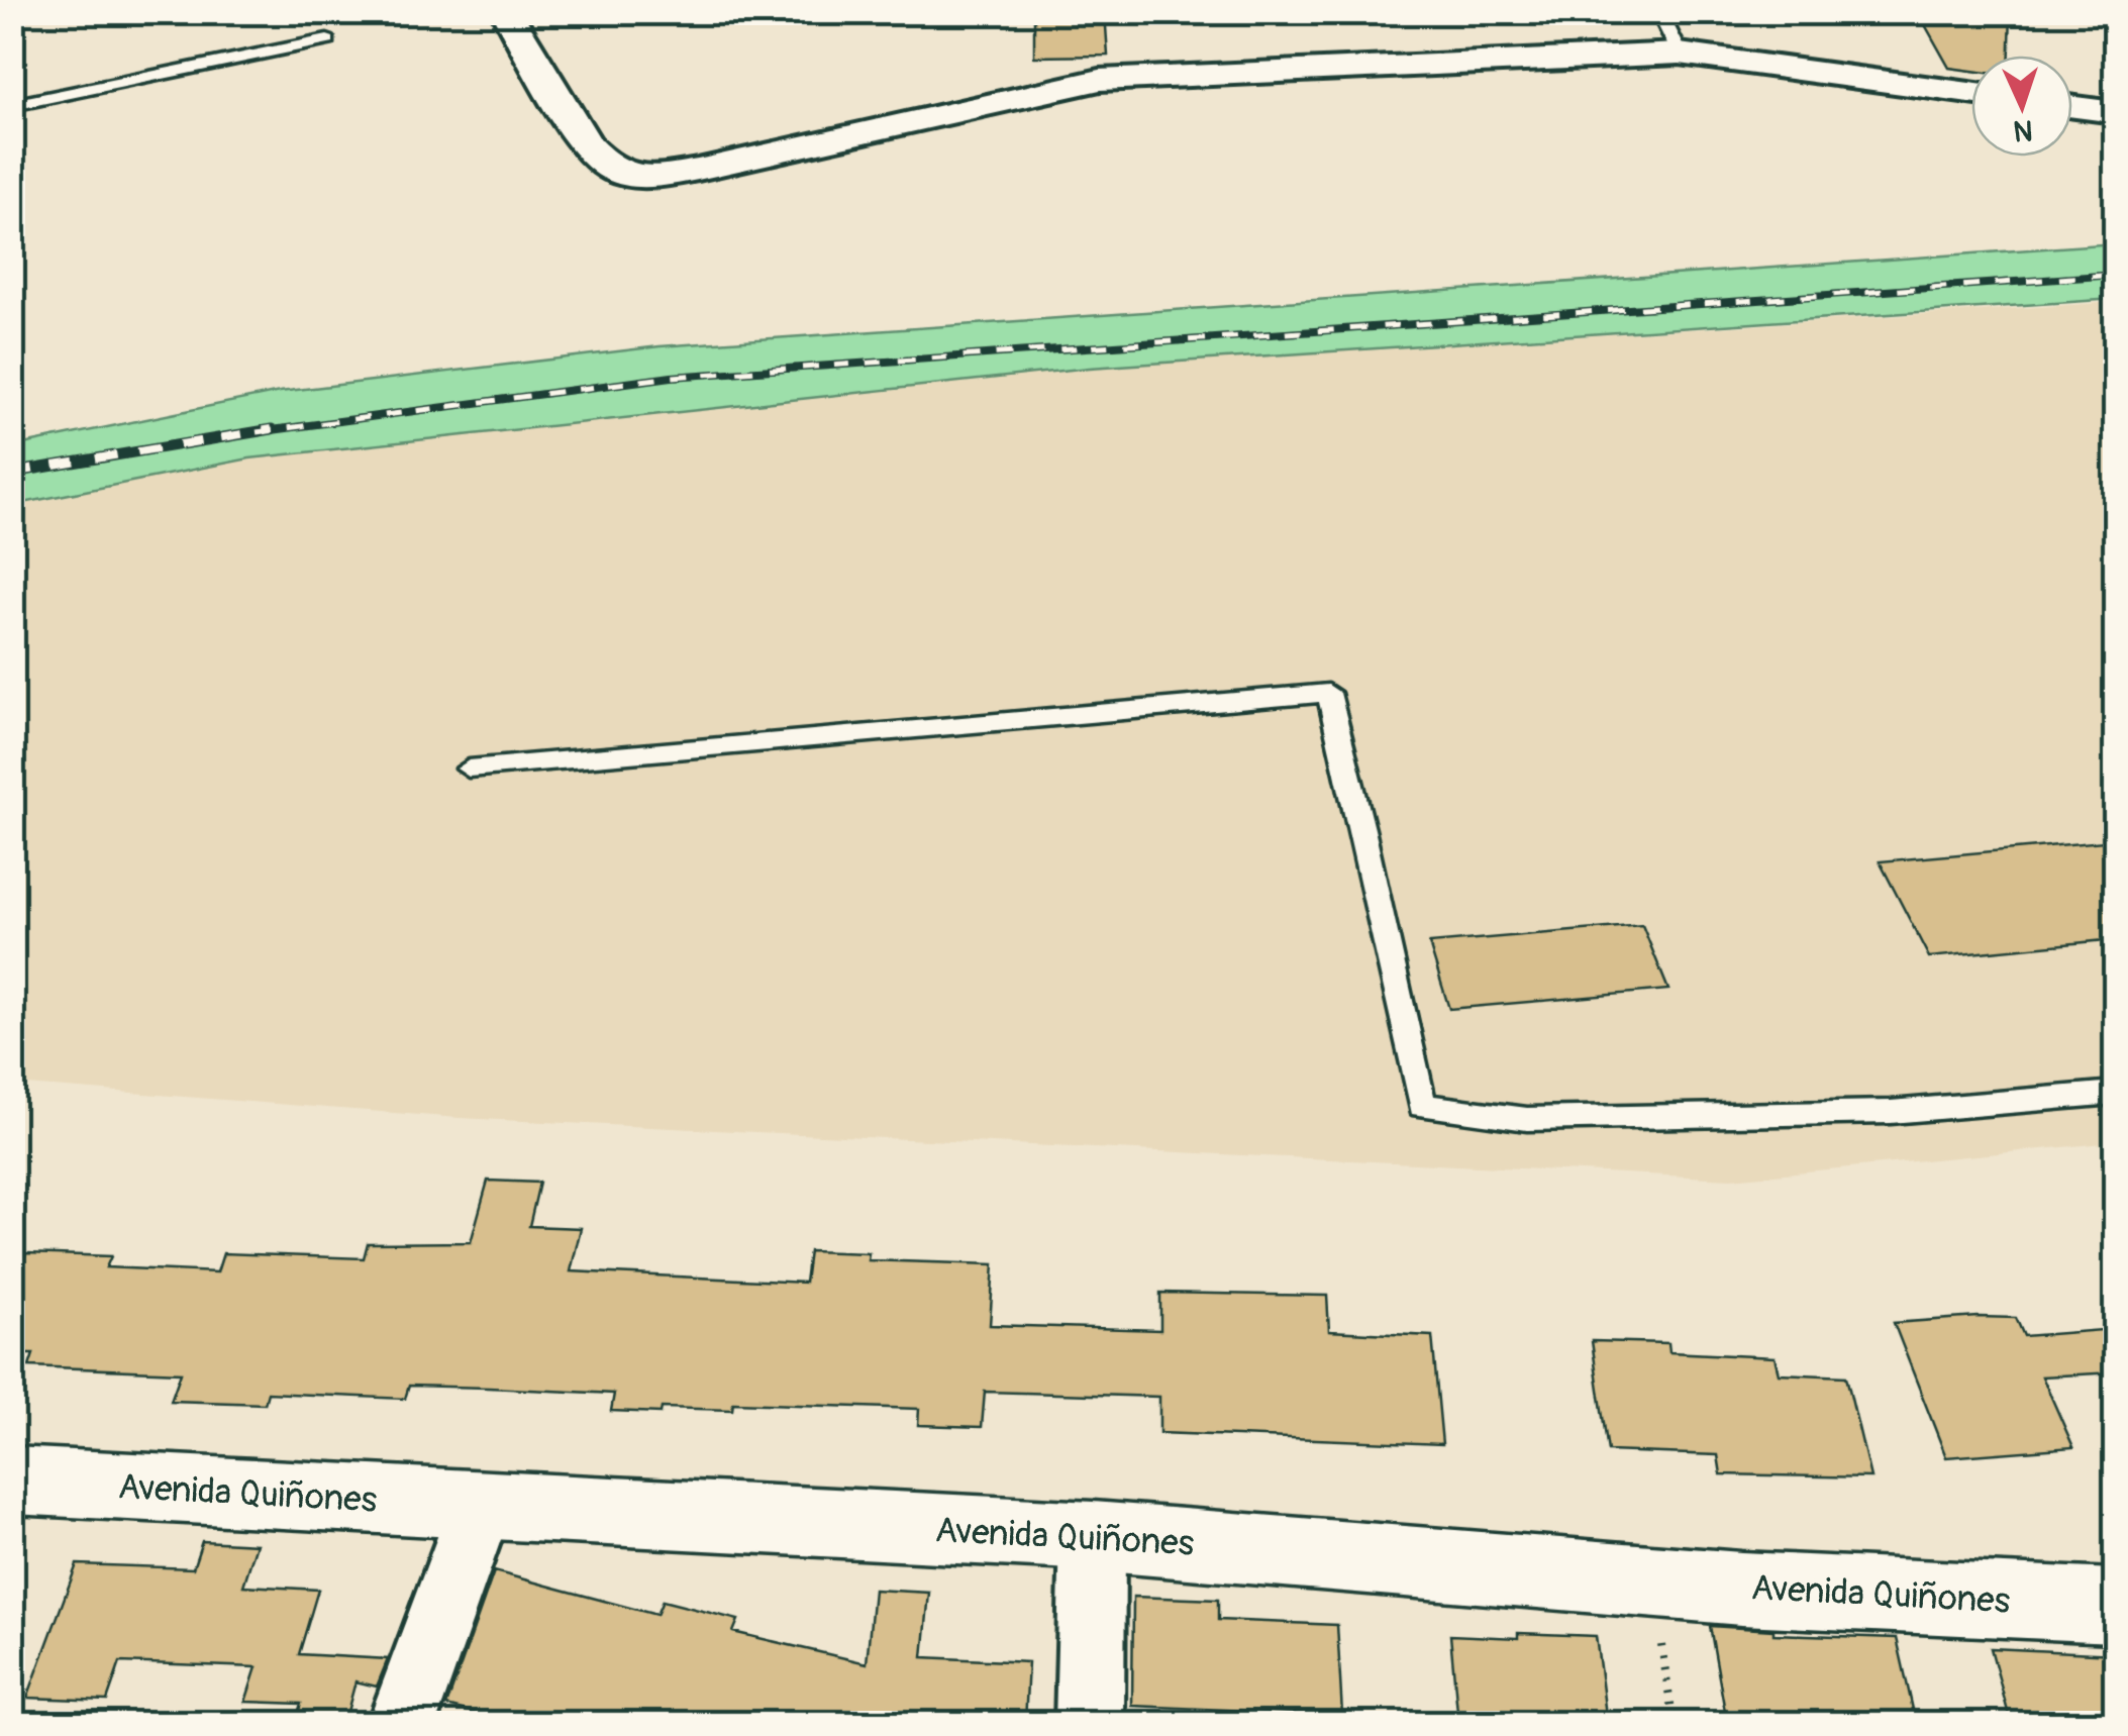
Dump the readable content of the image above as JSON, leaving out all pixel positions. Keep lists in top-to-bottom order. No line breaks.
{"streets":{"street":["Avenida Quiñones"]},"north":"bottom"}
